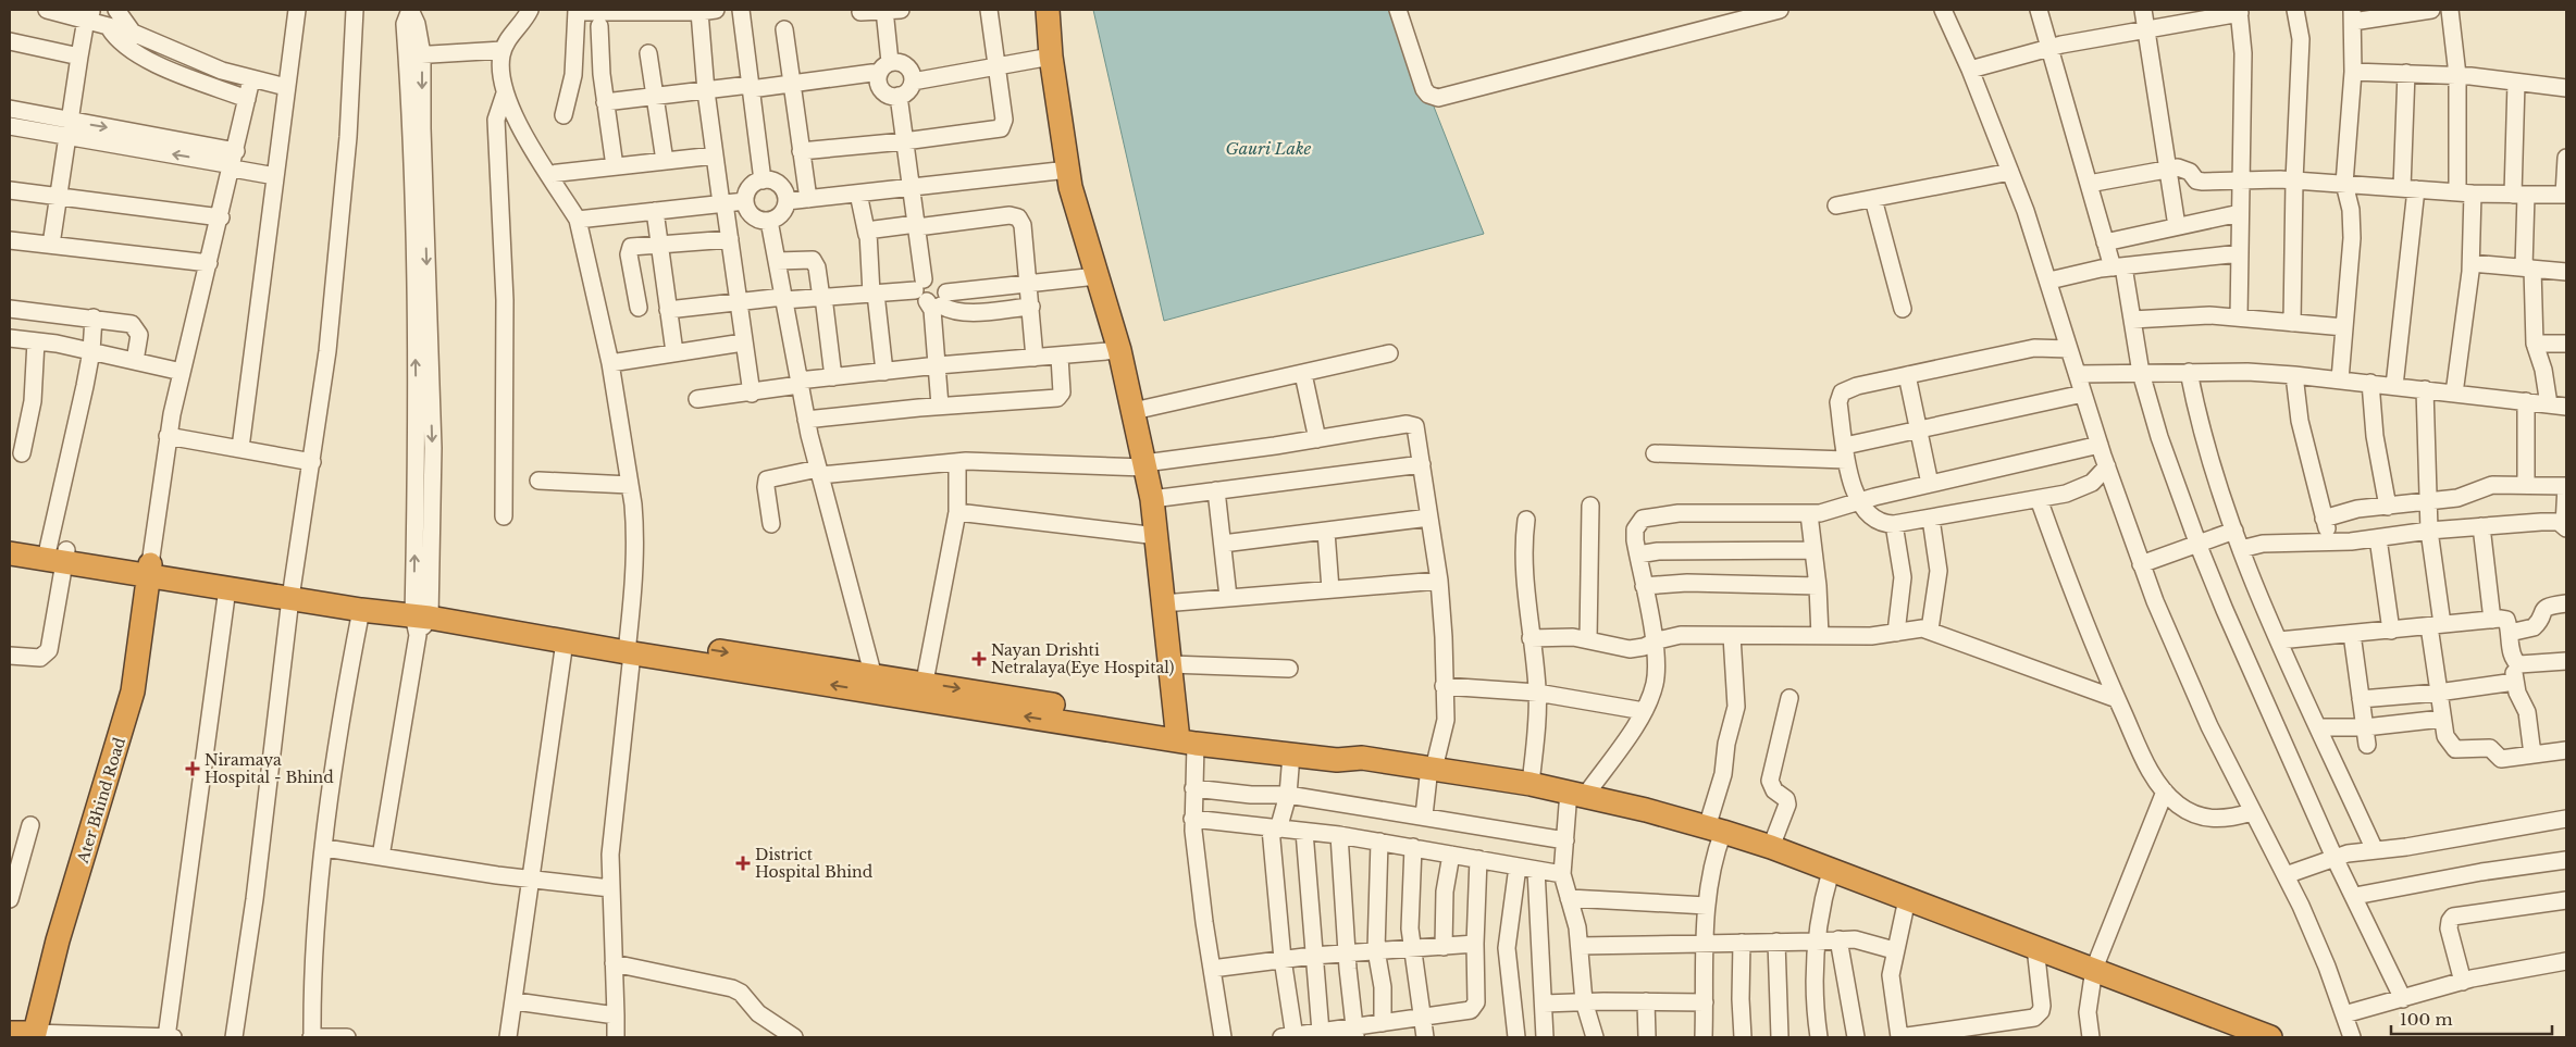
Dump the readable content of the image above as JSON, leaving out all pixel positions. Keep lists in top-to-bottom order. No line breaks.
{"streets":{"highway":["Ater Bhind Road"]},"water":["Gauri Lake"],"places":{"health":["Nayan Drishti Netralaya(Eye Hospital)","Niramaya Hospital - Bhind","District Hospital Bhind"]},"scale_bar":"100 m"}
